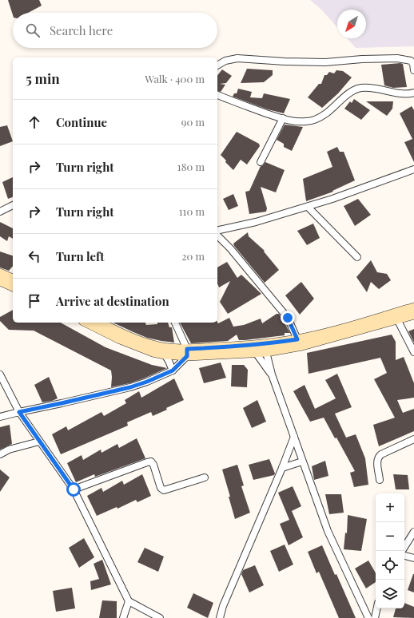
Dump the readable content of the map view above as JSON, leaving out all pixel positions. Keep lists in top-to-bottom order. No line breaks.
{"north":"bottom left","page":{"search":"Search here","heading":["5 min","Walk · 400 m"],"list":[["Continue","90 m"],["Turn right","180 m"],["Turn right","110 m"],["Turn left","20 m"],"Arrive at destination"],"map_buttons":["+","−"]}}
